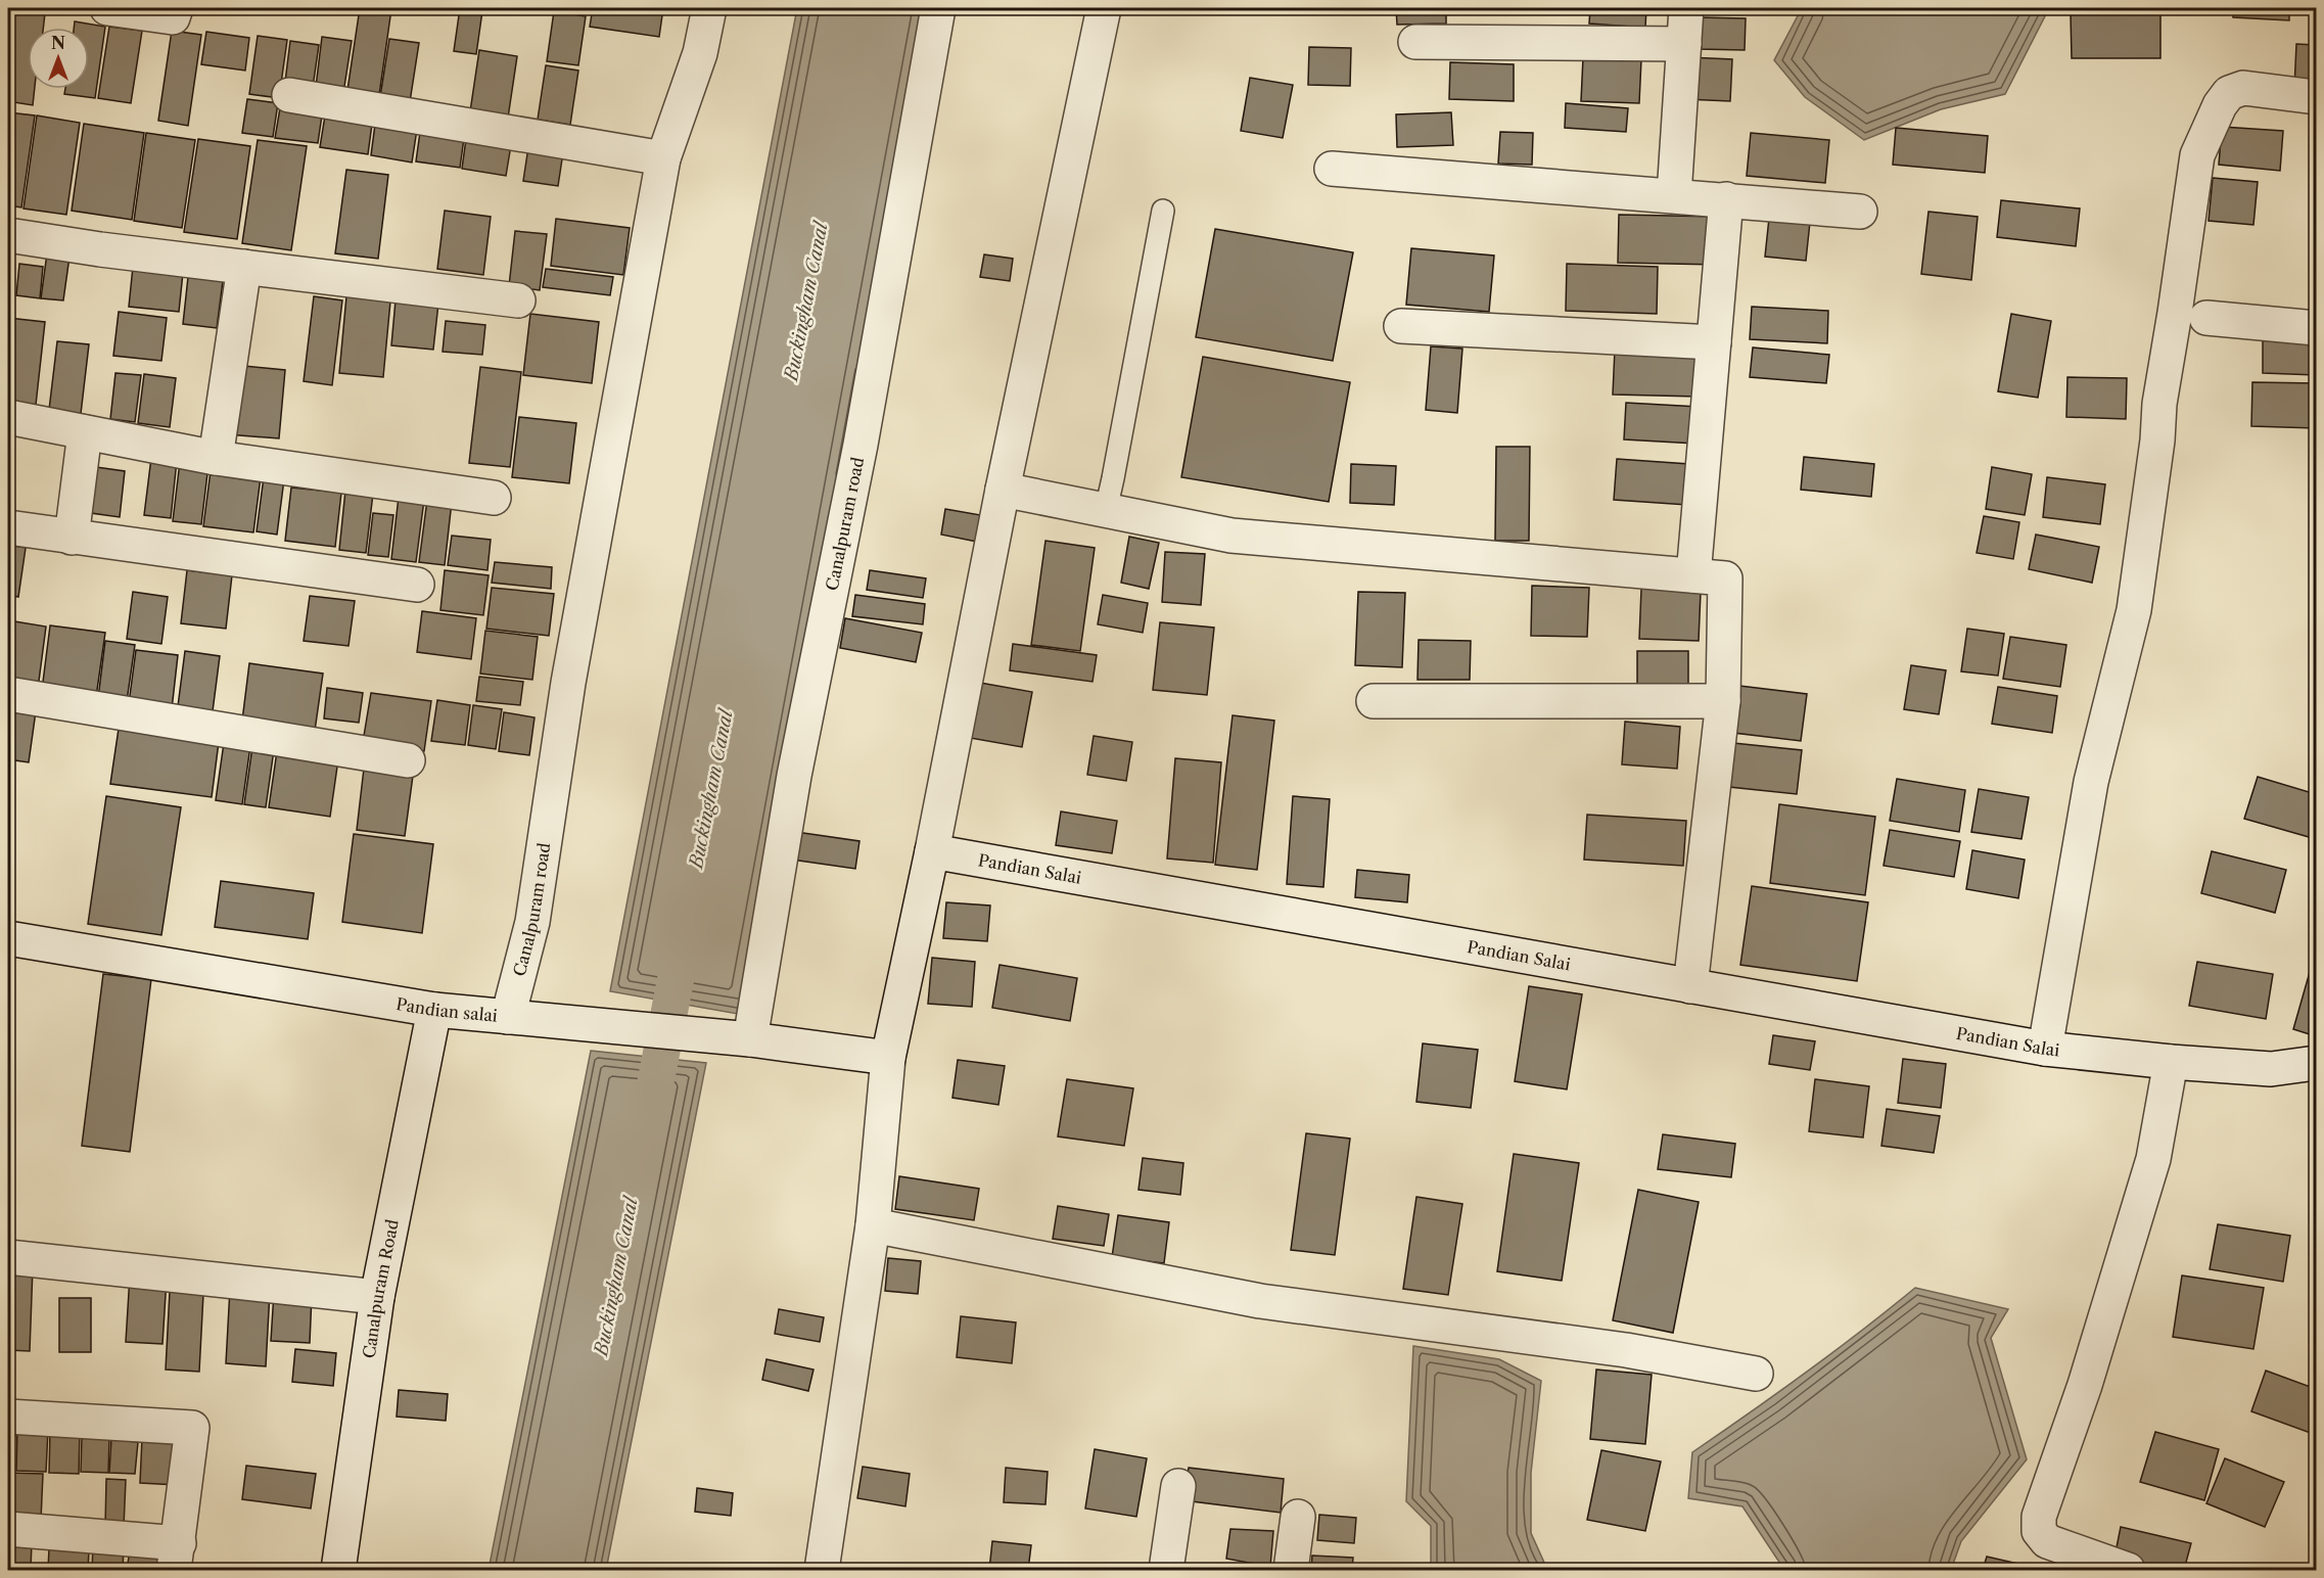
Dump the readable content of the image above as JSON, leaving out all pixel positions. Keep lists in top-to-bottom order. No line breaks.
{"streets":{"street":["Canalpuram road","Pandian Salai","Pandian salai","Canalpuram Road"]},"crossings":[["Canalpuram road","Pandian salai"],["Pandian salai","Canalpuram Road"]],"water":["Buckingham Canal"],"north":"top"}
